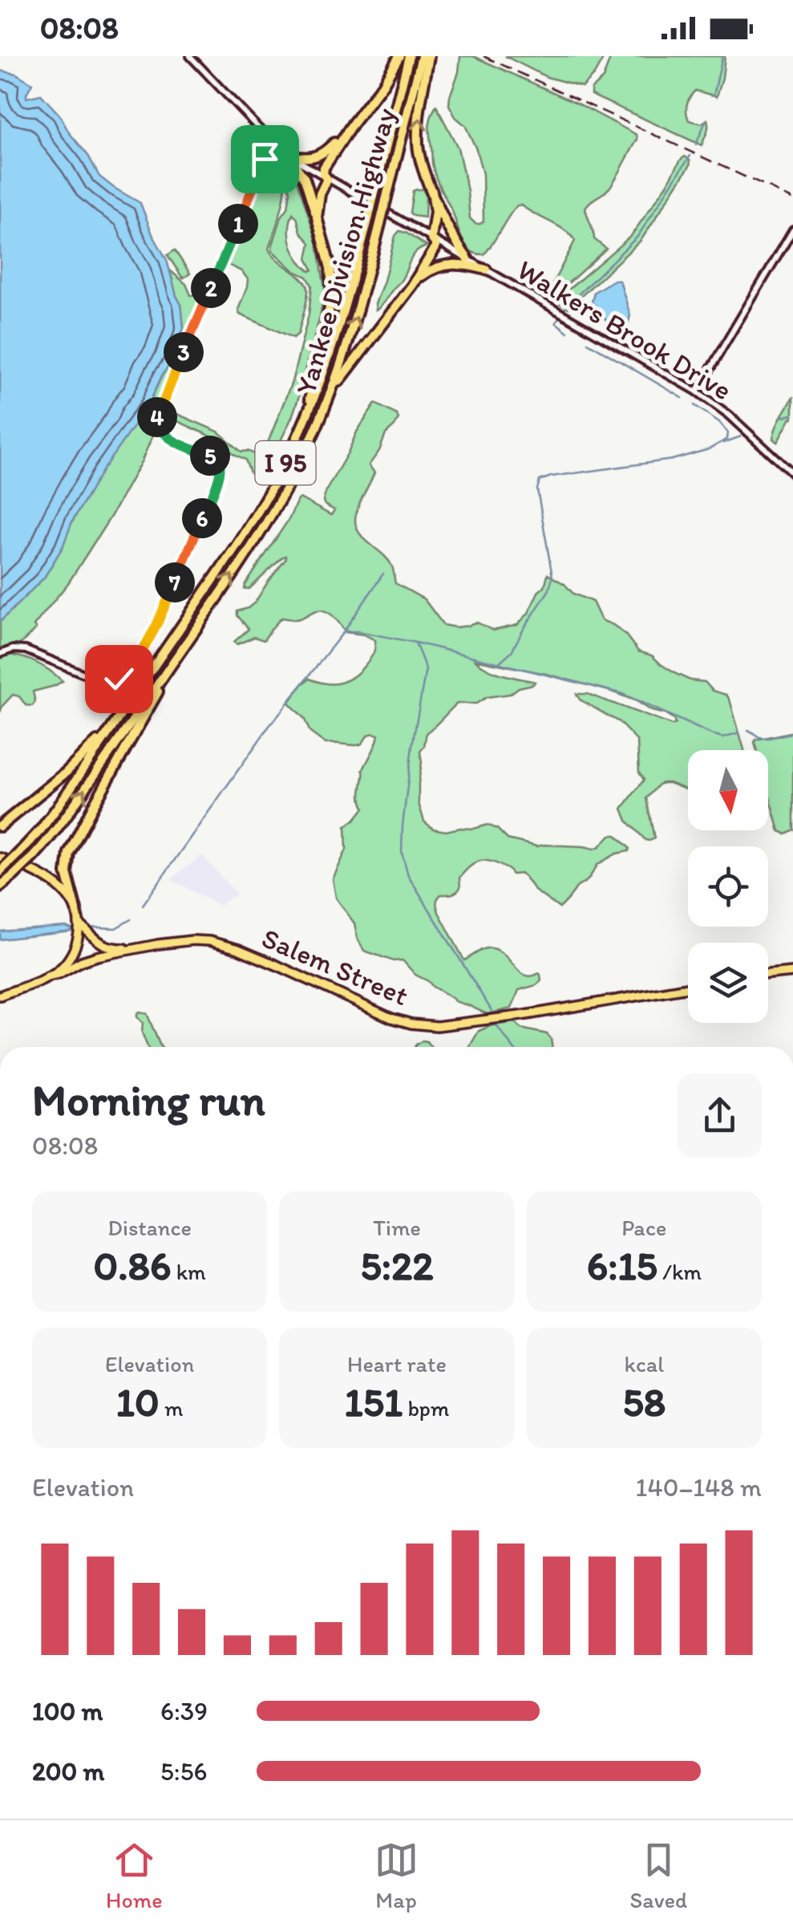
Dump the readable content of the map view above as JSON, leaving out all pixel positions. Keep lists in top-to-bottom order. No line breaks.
{"streets":{"highway":["Yankee Division Highway","I 95"],"main road":["Salem Street"],"street":["Walkers Brook Drive"]},"north":"bottom","page":{"status":"08:08","pins":["1","2","3","4","5","6","7"],"heading":["Morning run","08:08"],"stats":[["Distance","0.86 km"],["Time","5:22"],["Pace","6:15 /km"],["Elevation","10 m"],["Heart rate","151 bpm"],["kcal","58"]],"chart":["Elevation","140–148 m"],"list":[{"name":"100 m","note":"6:39"},{"name":"200 m","note":"5:56"}],"tabs":["Home","Map","Saved"]}}
